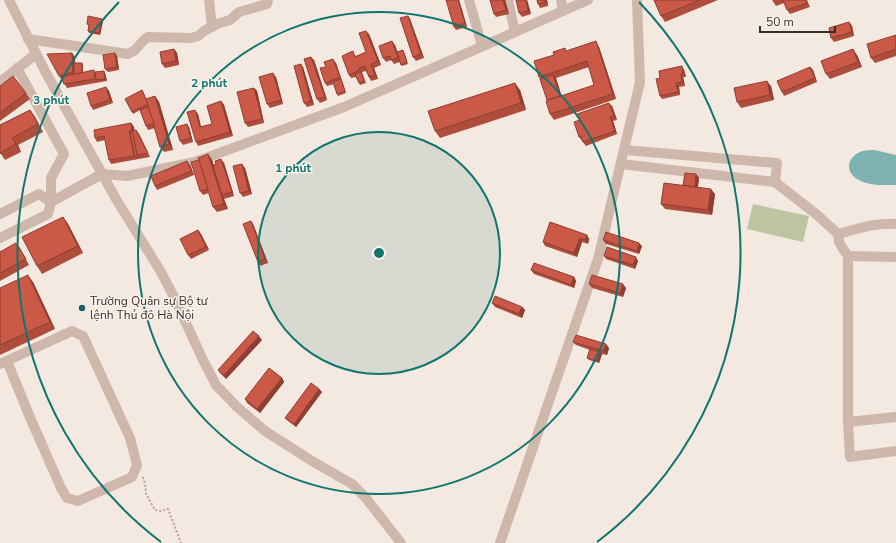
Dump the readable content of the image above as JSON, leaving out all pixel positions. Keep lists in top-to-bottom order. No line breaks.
{"places":["Trường Quân sự Bộ tư lệnh Thủ đô Hà Nội"],"scale_bar":"50 m","rings":["2 phút","3 phút","1 phút"]}
